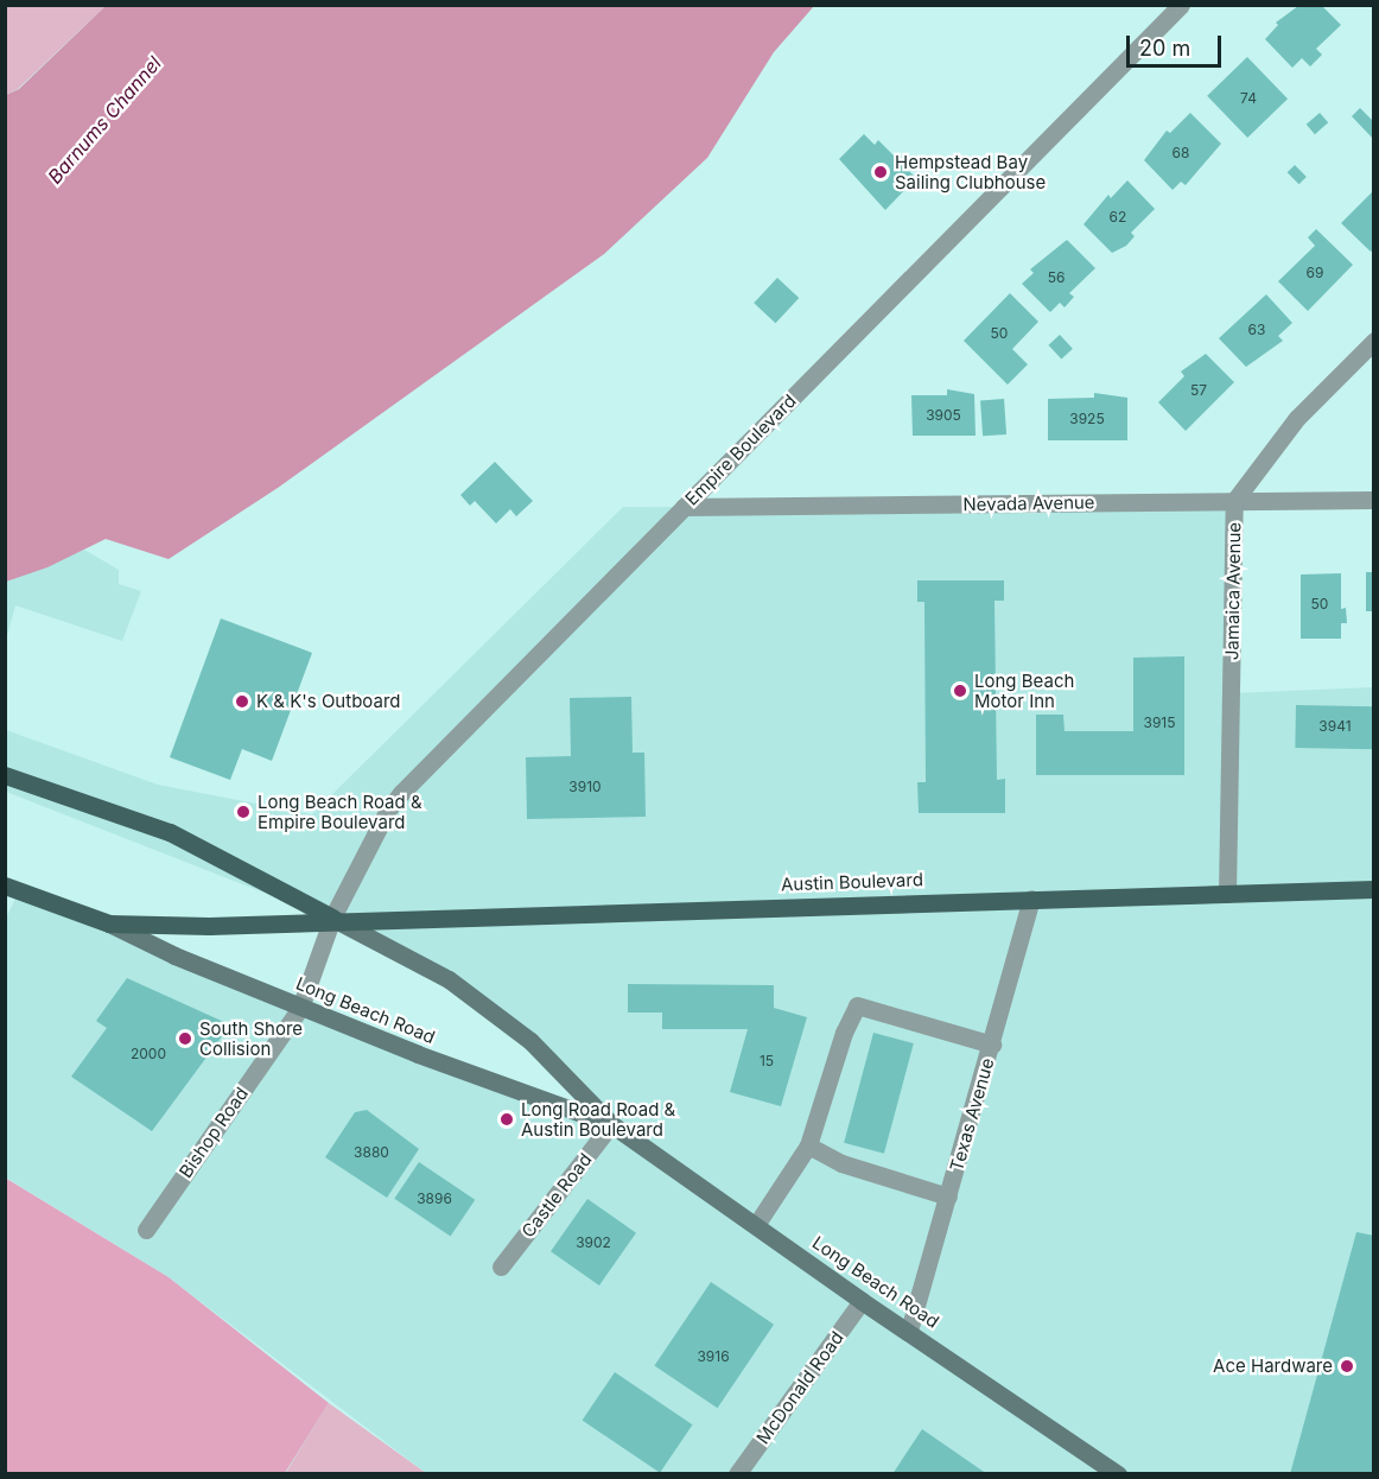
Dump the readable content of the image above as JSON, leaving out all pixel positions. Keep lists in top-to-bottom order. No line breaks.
{"streets":{"main road":["Austin Boulevard","Long Beach Road"],"street":["Empire Boulevard","Nevada Avenue","Jamaica Avenue","Texas Avenue","Bishop Road","Castle Road","McDonald Road"]},"crossings":[["Empire Boulevard","Nevada Avenue"],["Empire Boulevard","Austin Boulevard"],["Empire Boulevard","Long Beach Road"],["Empire Boulevard","Bishop Road"],["Nevada Avenue","Jamaica Avenue"],["Jamaica Avenue","Austin Boulevard"],["Austin Boulevard","Long Beach Road"],["Austin Boulevard","Texas Avenue"],["Austin Boulevard","Bishop Road"],["Long Beach Road","Texas Avenue"],["Long Beach Road","Bishop Road"],["Long Beach Road","Castle Road"],["Long Beach Road","McDonald Road"]],"water":["Barnums Channel"],"places":["Hempstead Bay Sailing Clubhouse","Long Beach Motor Inn","K & K's Outboard","Long Beach Road & Empire Boulevard","South Shore Collision","Long Road Road & Austin Boulevard","Ace Hardware"],"house_numbers":["74","68","62","69","56","63","50","57","3905","3925","50","3915","3941","3910","2000","15","3880","3896","3902","3916"],"scale_bar":"20 m"}
